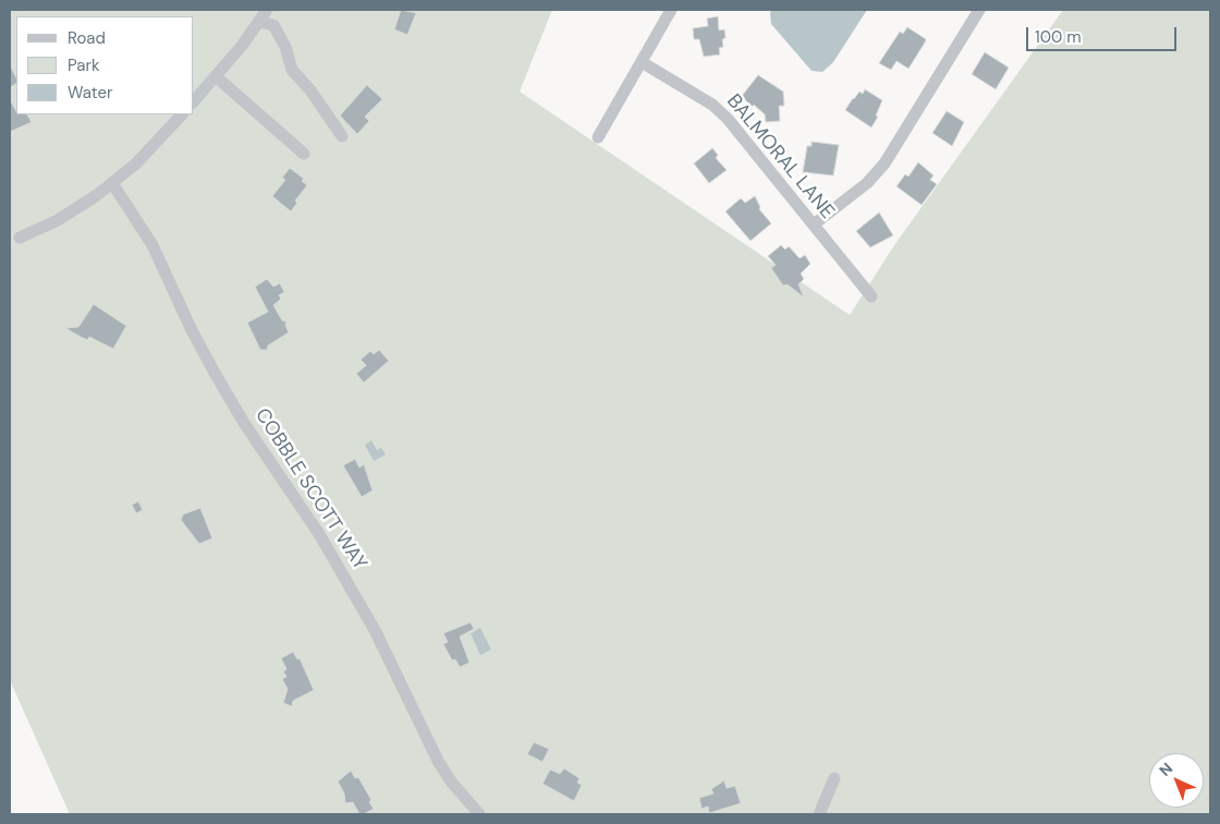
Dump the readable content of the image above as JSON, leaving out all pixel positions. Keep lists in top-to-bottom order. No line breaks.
{"streets":{"street":["BALMORAL LANE","COBBLE SCOTT WAY"]},"legend":["Road","Park","Water"],"scale_bar":"100 m","north":"top left"}
